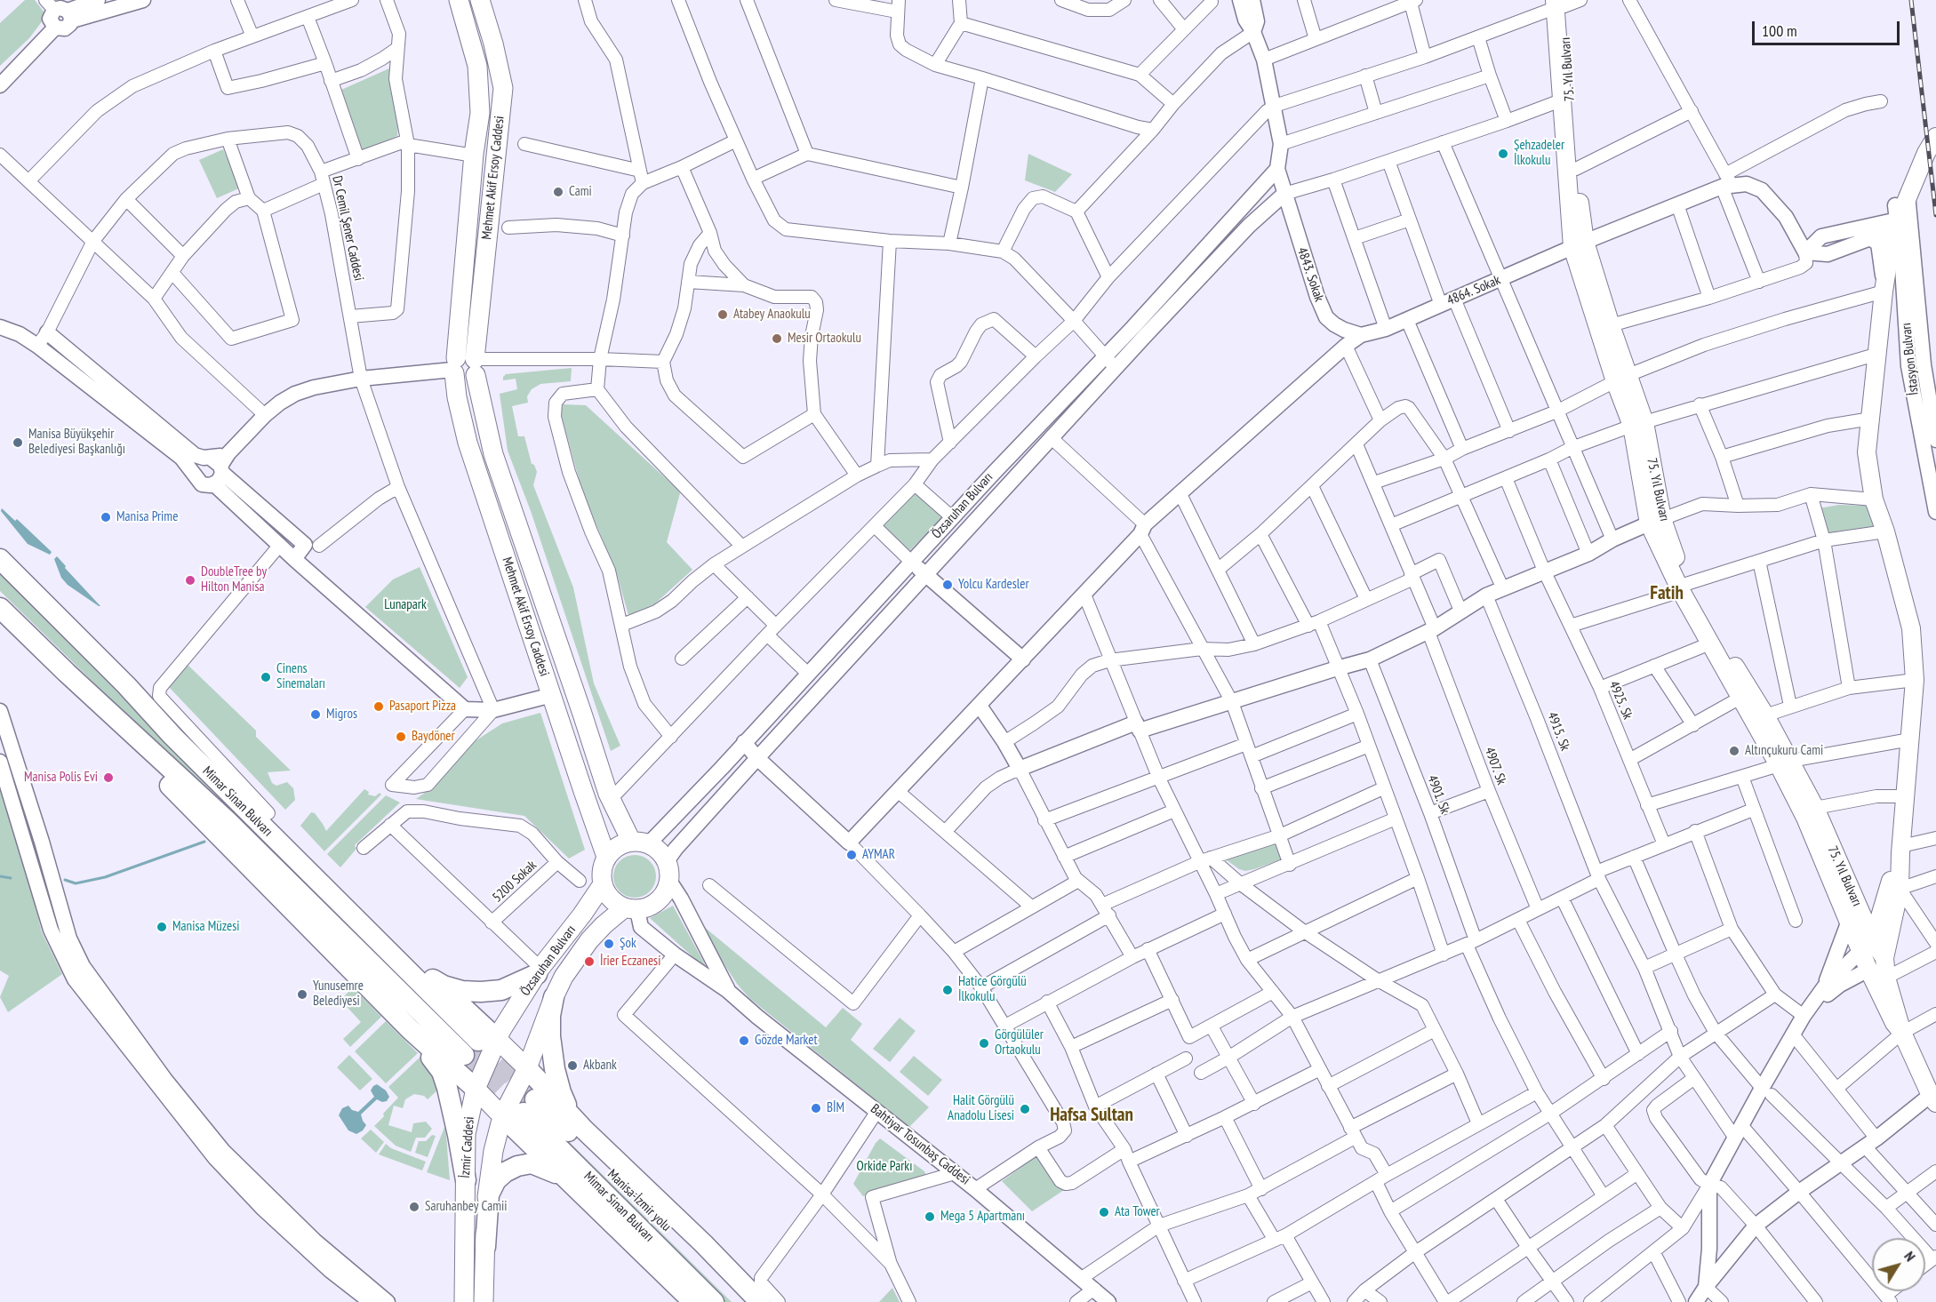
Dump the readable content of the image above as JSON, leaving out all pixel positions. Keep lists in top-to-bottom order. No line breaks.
{"streets":{"highway":["Mimar Sinan Bulvarı","Manisa-İzmir yolu"],"main road":["75. Yıl Bulvarı","Mehmet Akif Ersoy Caddesi","Özsaruhan Bulvarı","İzmir Caddesi"],"street":["Dr Cemil Şener Caddesi","4843. Sokak","4864. Sokak","İstasyon Bulvarı","4925. Sk","4915. Sk","4907. Sk","4901. Sk","5200 Sokak","Bahtiyar Tosunbaş Caddesi"]},"crossings":[["75. Yıl Bulvarı","4864. Sokak"],["Mehmet Akif Ersoy Caddesi","Özsaruhan Bulvarı"],["Mehmet Akif Ersoy Caddesi","Bahtiyar Tosunbaş Caddesi"],["4843. Sokak","4864. Sokak"],["4843. Sokak","Özsaruhan Bulvarı"],["Özsaruhan Bulvarı","Mimar Sinan Bulvarı"],["Özsaruhan Bulvarı","Bahtiyar Tosunbaş Caddesi"],["Özsaruhan Bulvarı","İzmir Caddesi"],["Özsaruhan Bulvarı","Manisa-İzmir yolu"],["Mimar Sinan Bulvarı","İzmir Caddesi"],["Mimar Sinan Bulvarı","Manisa-İzmir yolu"],["İzmir Caddesi","Manisa-İzmir yolu"]],"districts":["Fatih","Hafsa Sultan"],"parks":["Lunapark","Orkide Parkı"],"places":["Şehzadeler İlkokulu","Cami","Atabey Anaokulu","Mesir Ortaokulu","Manisa Büyükşehir Belediyesi Başkanlığı","Manisa Prime","DoubleTree by Hilton Manisa","Yolcu Kardesler","Cinens Sinemaları","Pasaport Pizza","Migros","Baydöner","Altınçukuru Cami","Manisa Polis Evi","AYMAR","Manisa Müzesi","Şok","İrier Eczanesi","Hatice Görgülü İlkokulu","Yunusemre Belediyesi","Gözde Market","Görgülüler Ortaokulu","Akbank","BİM","Halit Görgülü Anadolu Lisesi","Saruhanbey Camii","Ata Tower","Mega 5 Apartmanı"],"scale_bar":"100 m","north":"top right"}
